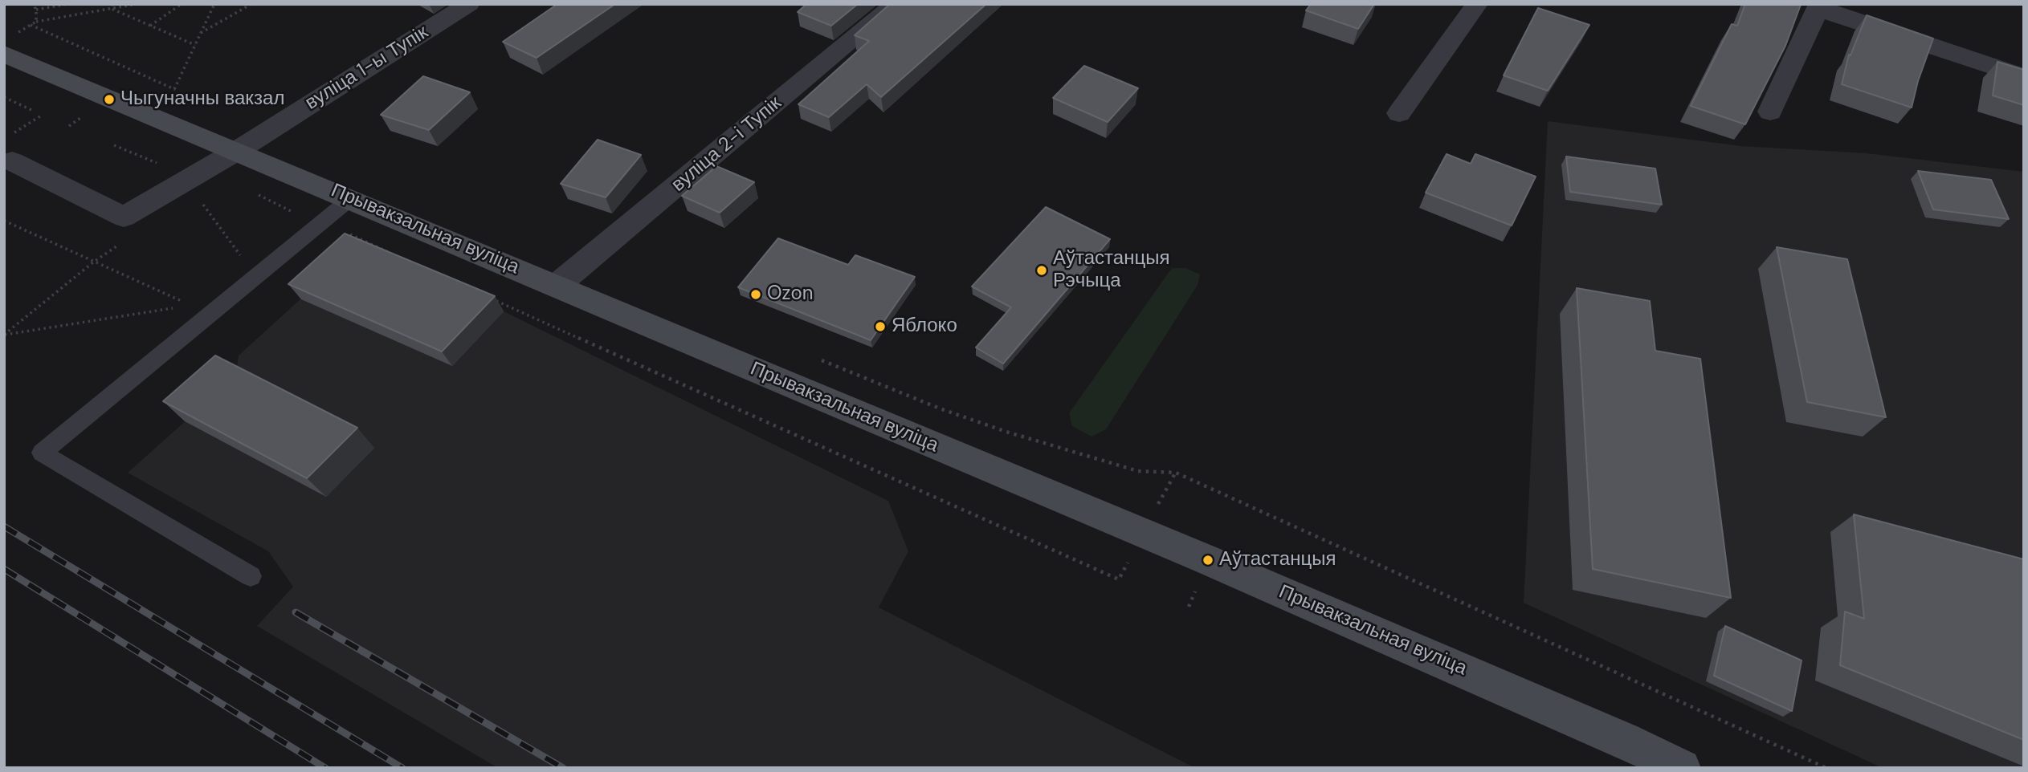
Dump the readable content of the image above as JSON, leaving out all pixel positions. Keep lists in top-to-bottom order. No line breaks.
{"streets":{"main road":["Прывакзальная вуліца"],"street":["вуліца 1-ы Тупік","вуліца 2-і Тупік"]},"crossings":[["вуліца 1-ы Тупік","Прывакзальная вуліца"],["вуліца 2-і Тупік","Прывакзальная вуліца"]],"places":["Чыгуначны вакзал","Аўтастанцыя Рэчыца","Ozon","Яблоко","Аўтастанцыя"]}
